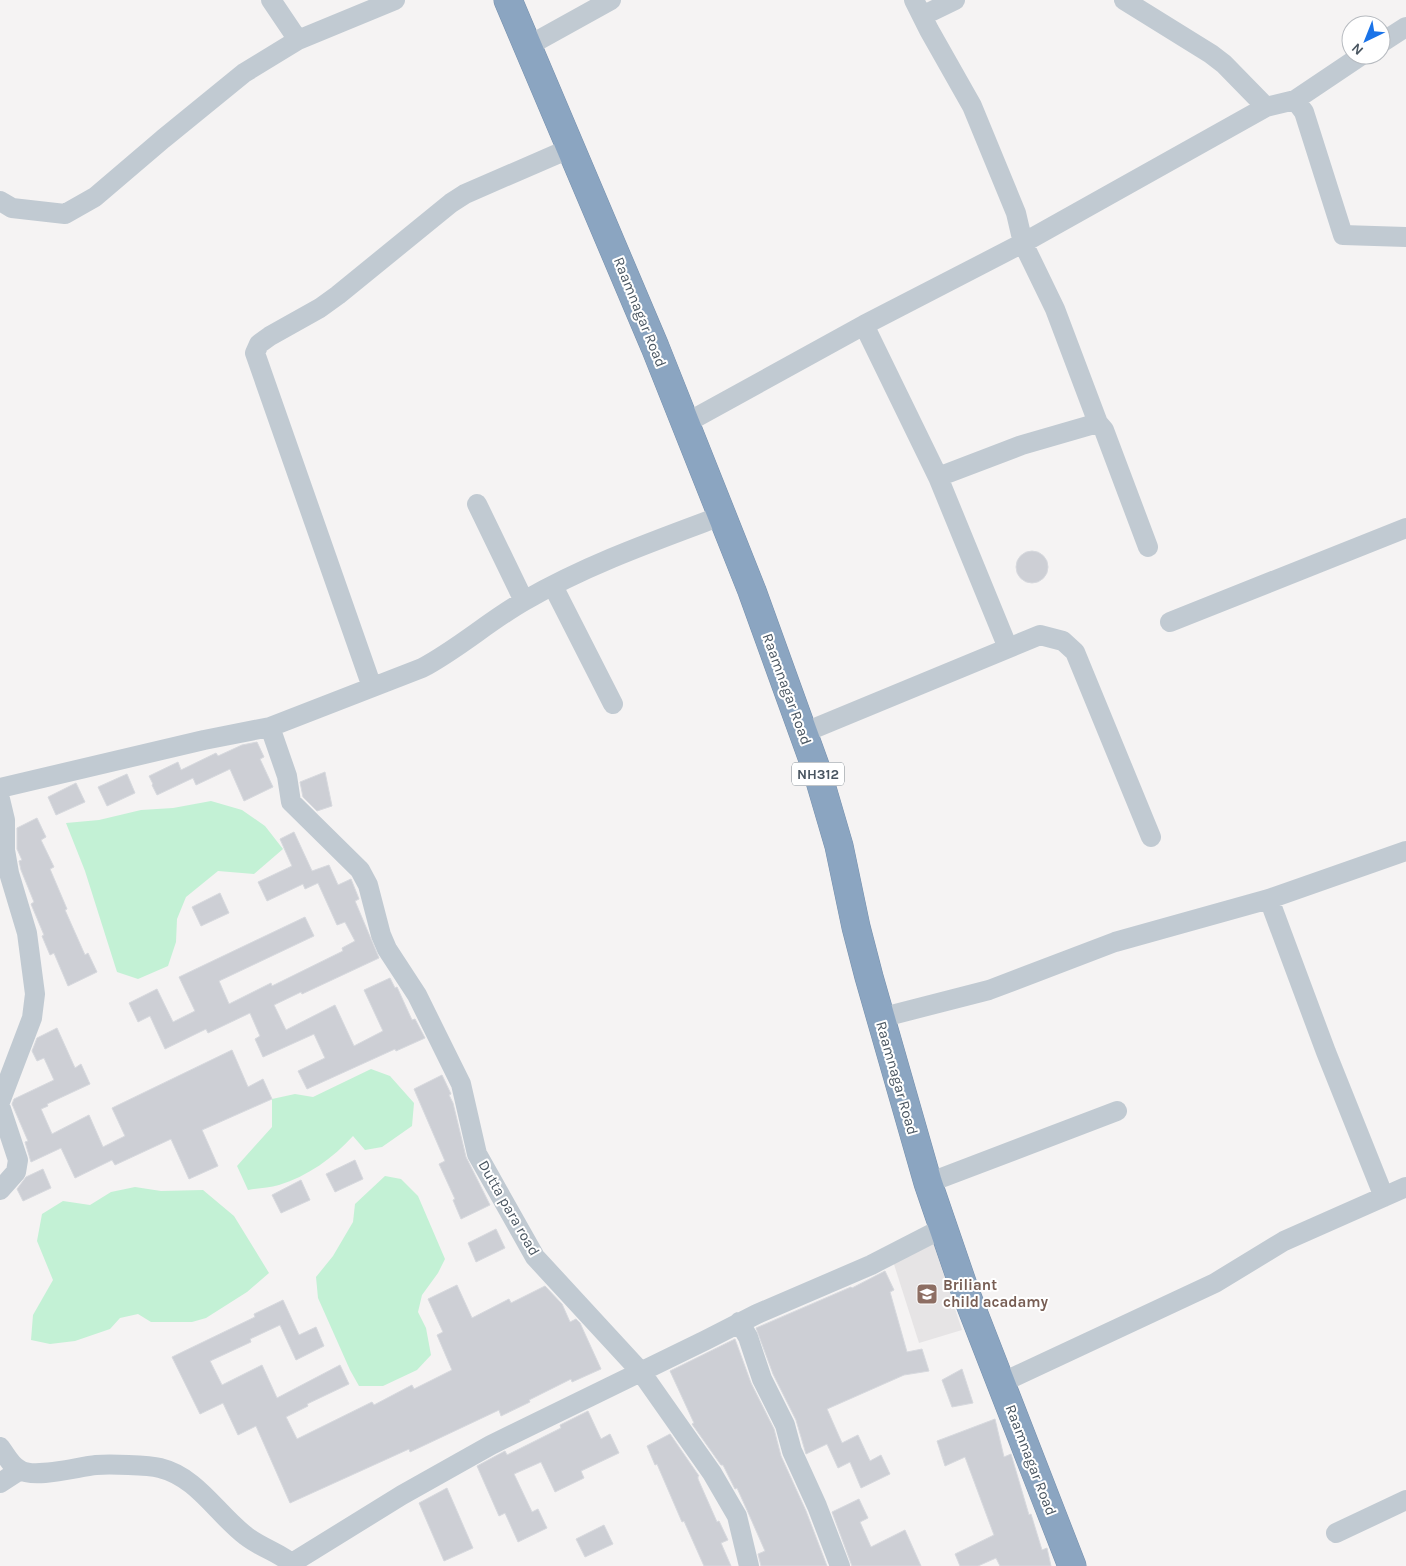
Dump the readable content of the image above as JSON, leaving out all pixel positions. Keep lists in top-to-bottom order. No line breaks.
{"streets":{"highway":["Raamnagar Road","NH312"],"street":["Dutta para road"]},"places":{"school or university":["Briliant child acadamy"]},"north":"bottom left"}
